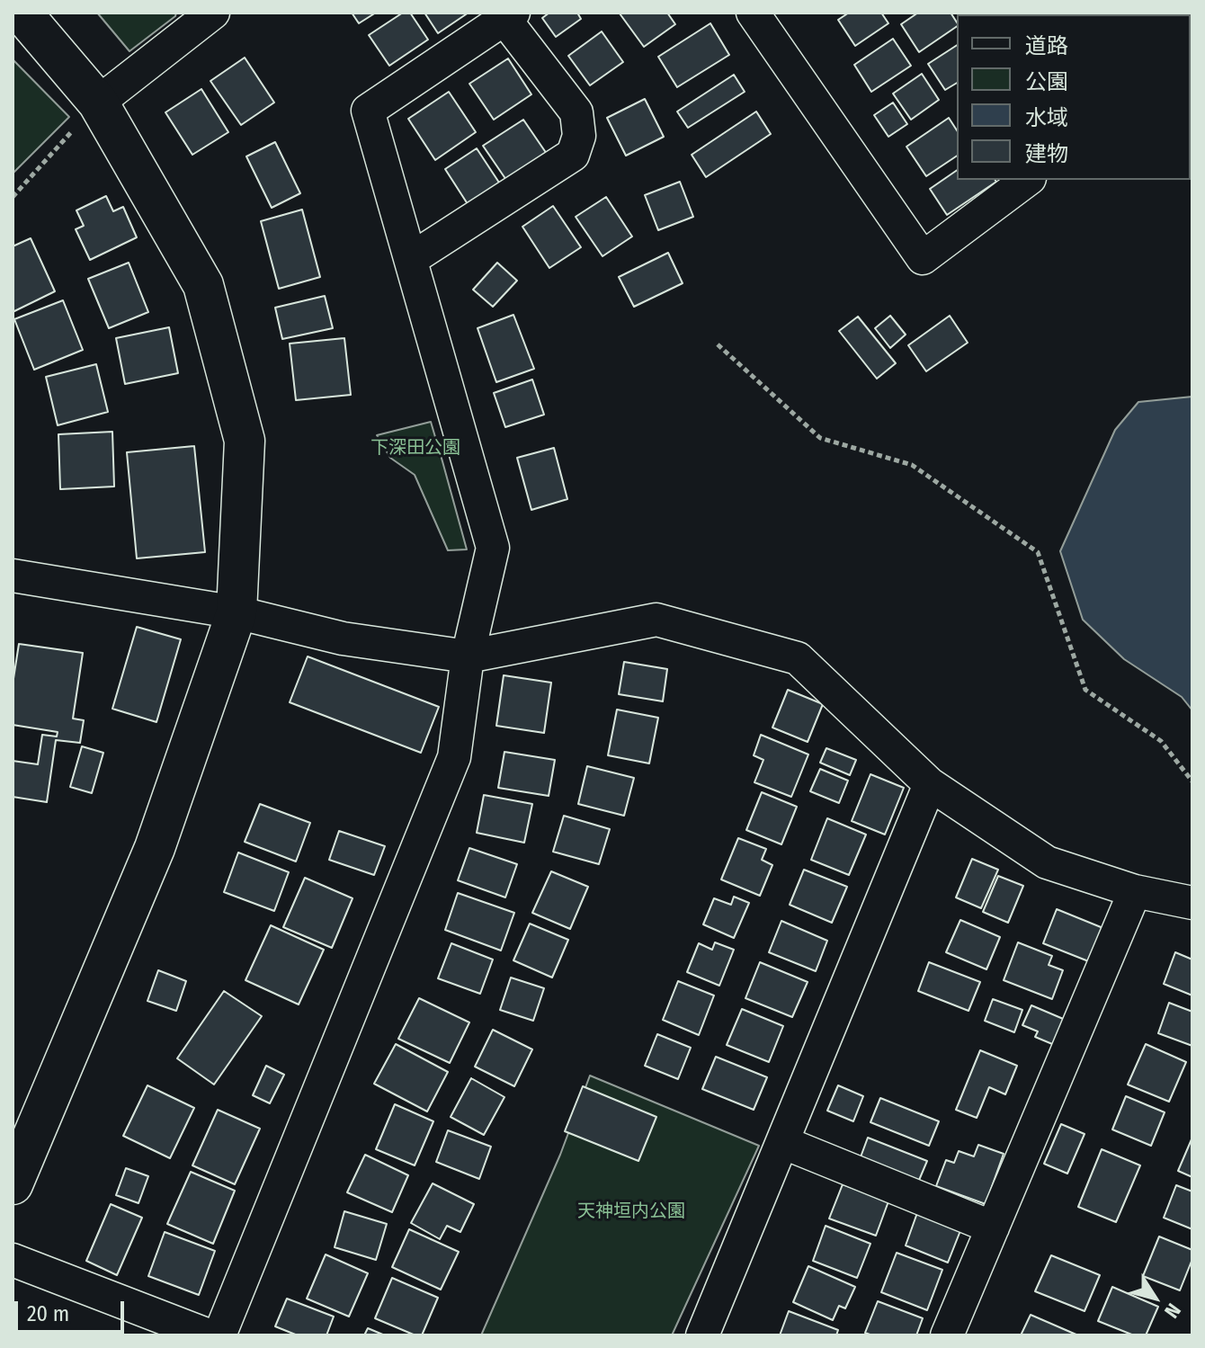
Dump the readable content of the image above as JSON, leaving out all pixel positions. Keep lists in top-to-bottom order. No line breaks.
{"parks":["下深田公園","天神垣内公園"],"legend":["道路","公園","水域","建物"],"scale_bar":"20 m","north":"bottom right"}
